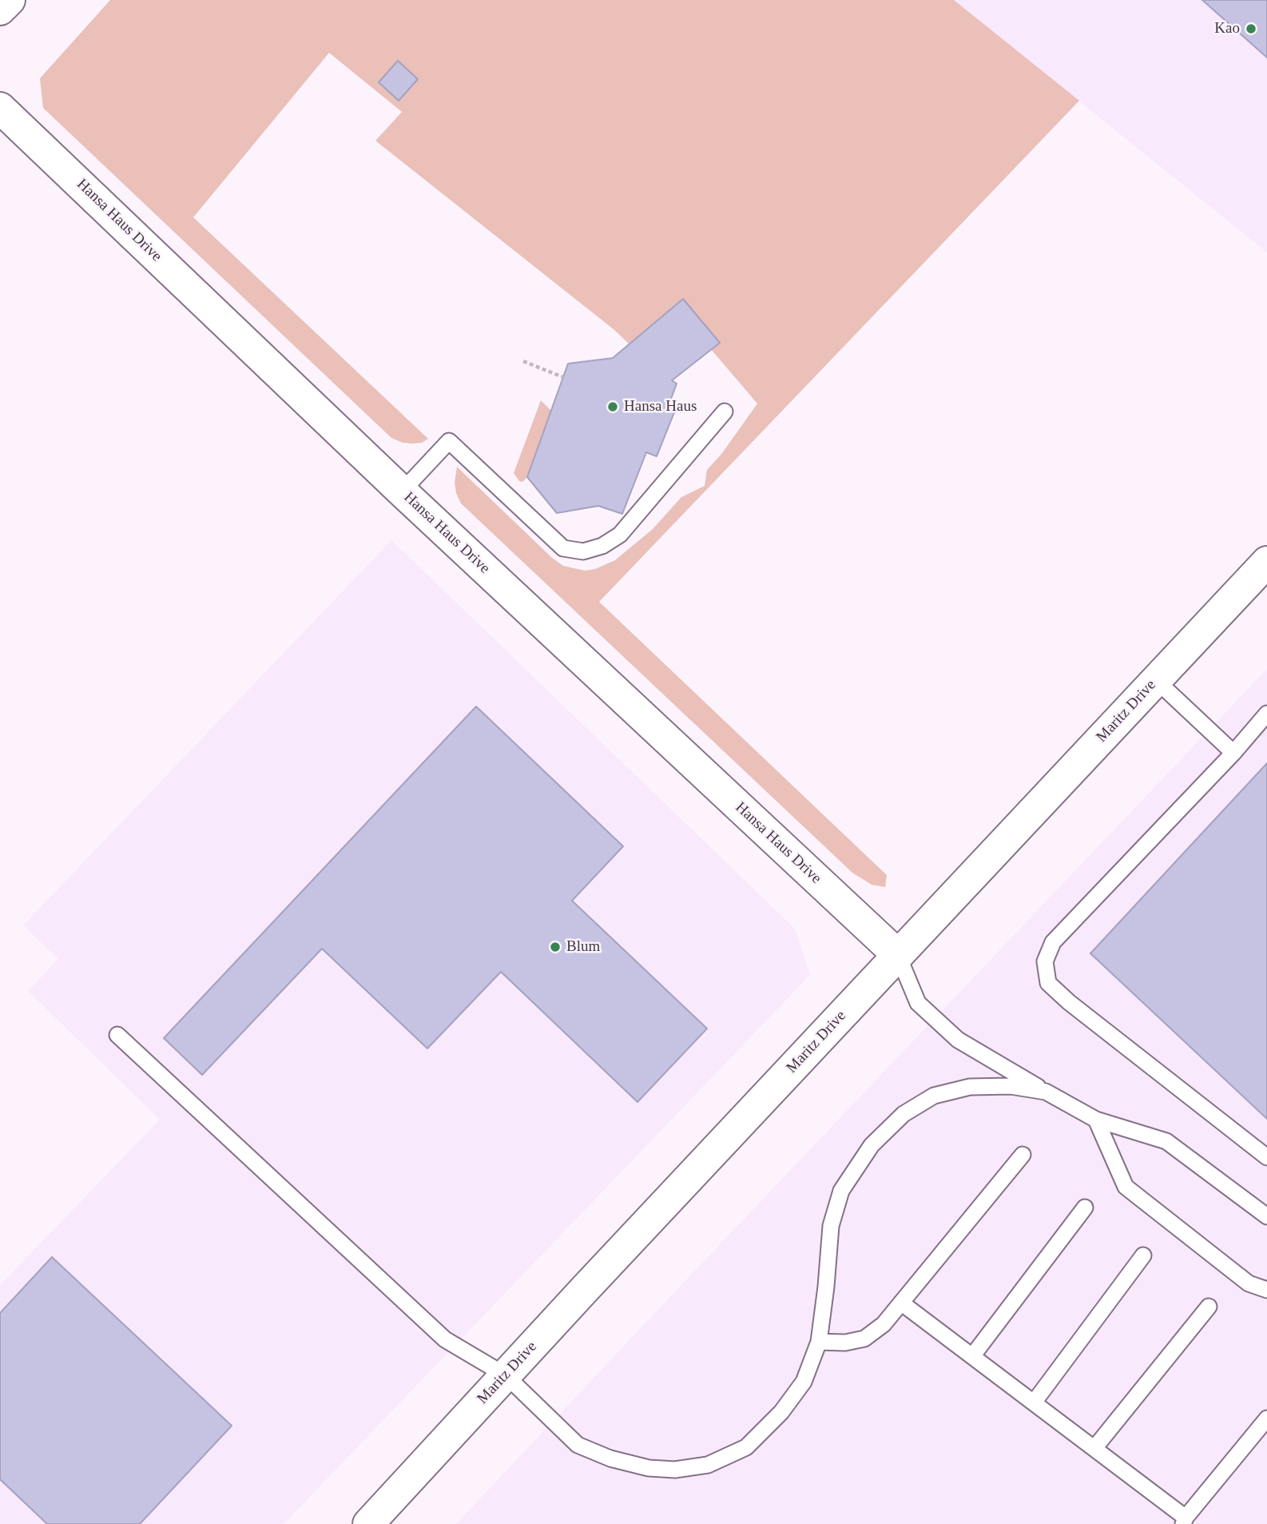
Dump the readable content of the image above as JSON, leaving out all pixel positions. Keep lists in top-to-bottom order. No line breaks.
{"streets":{"street":["Hansa Haus Drive","Maritz Drive"]},"crossings":[["Hansa Haus Drive","Maritz Drive"]],"places":["Kao","Hansa Haus","Blum"]}
